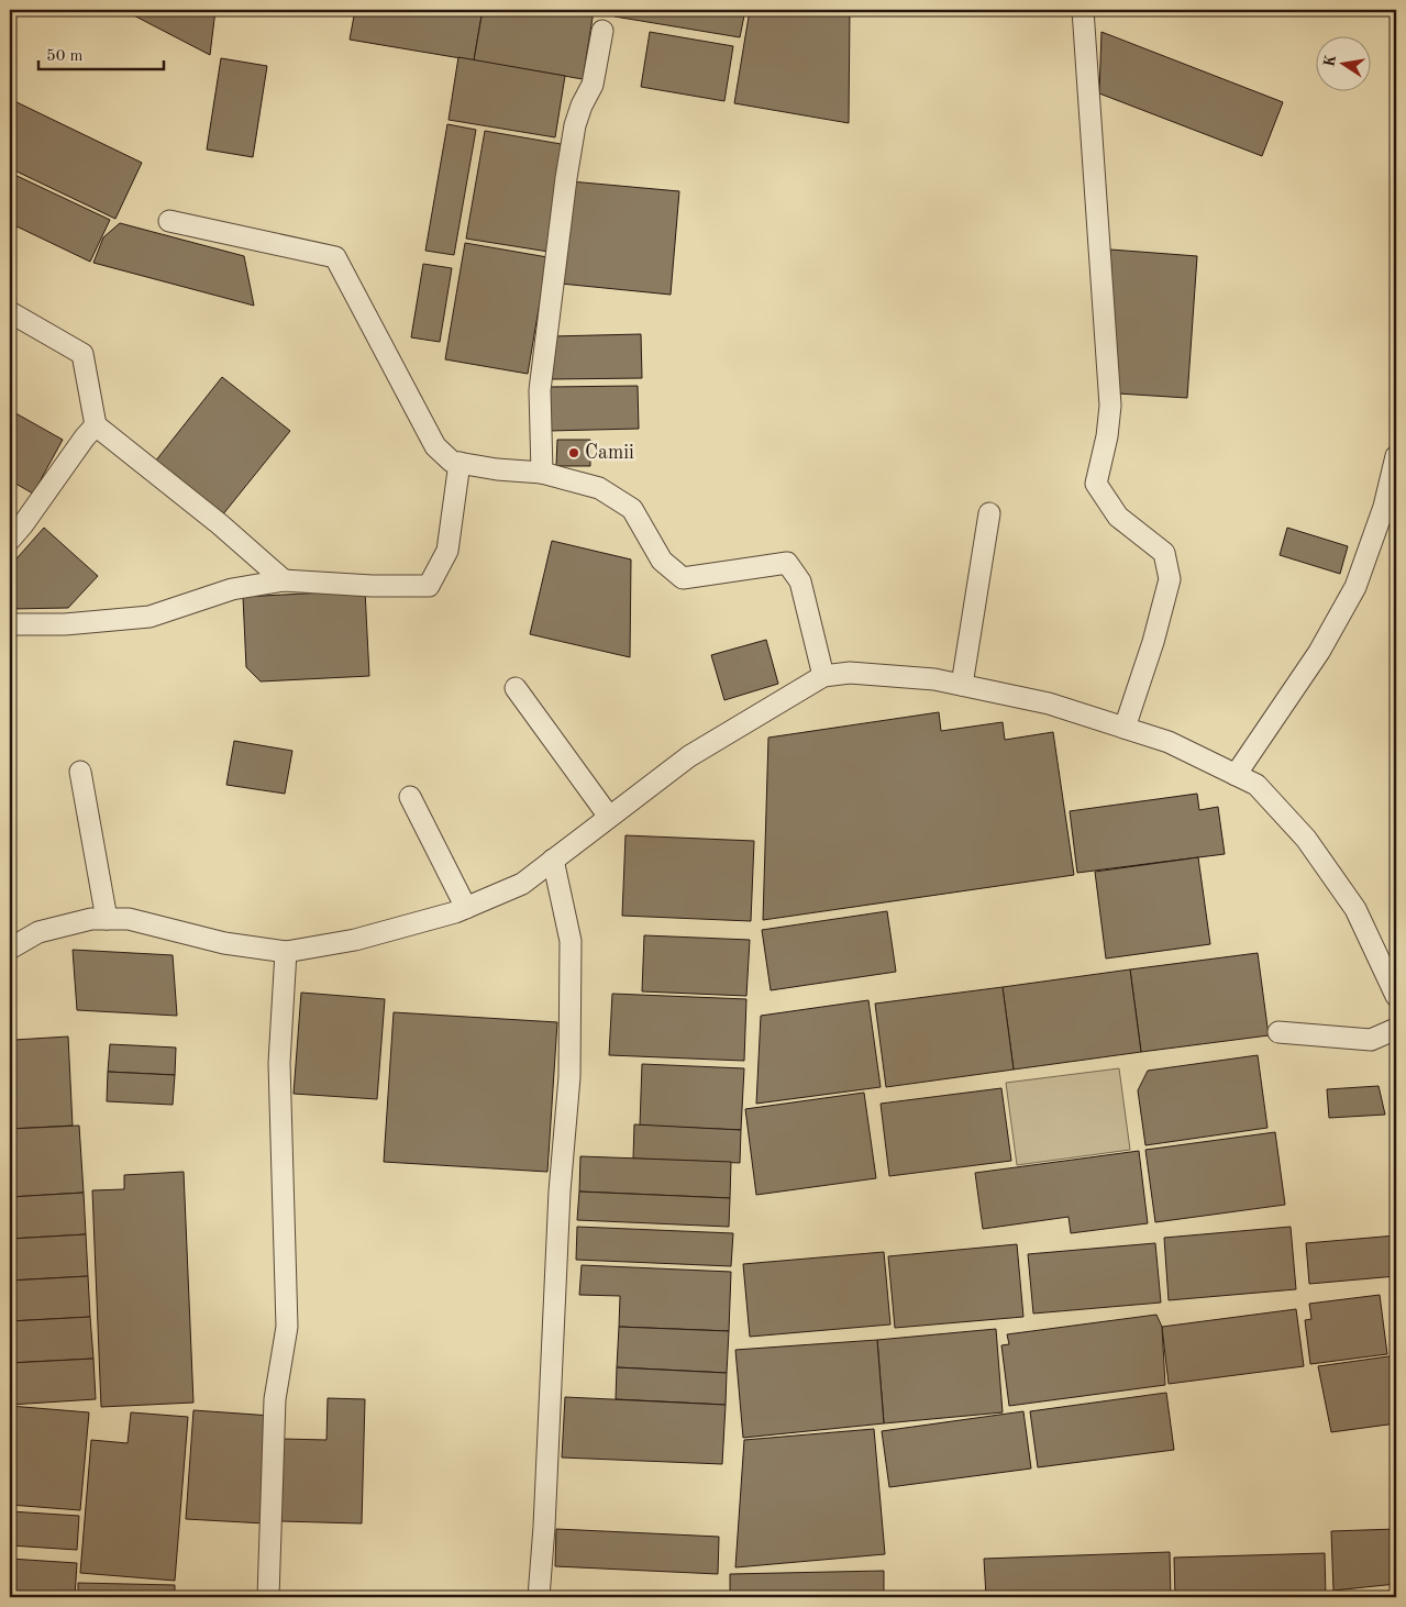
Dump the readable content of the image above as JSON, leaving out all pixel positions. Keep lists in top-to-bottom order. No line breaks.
{"places":["Camii"],"scale_bar":"50 m","north":"left"}
